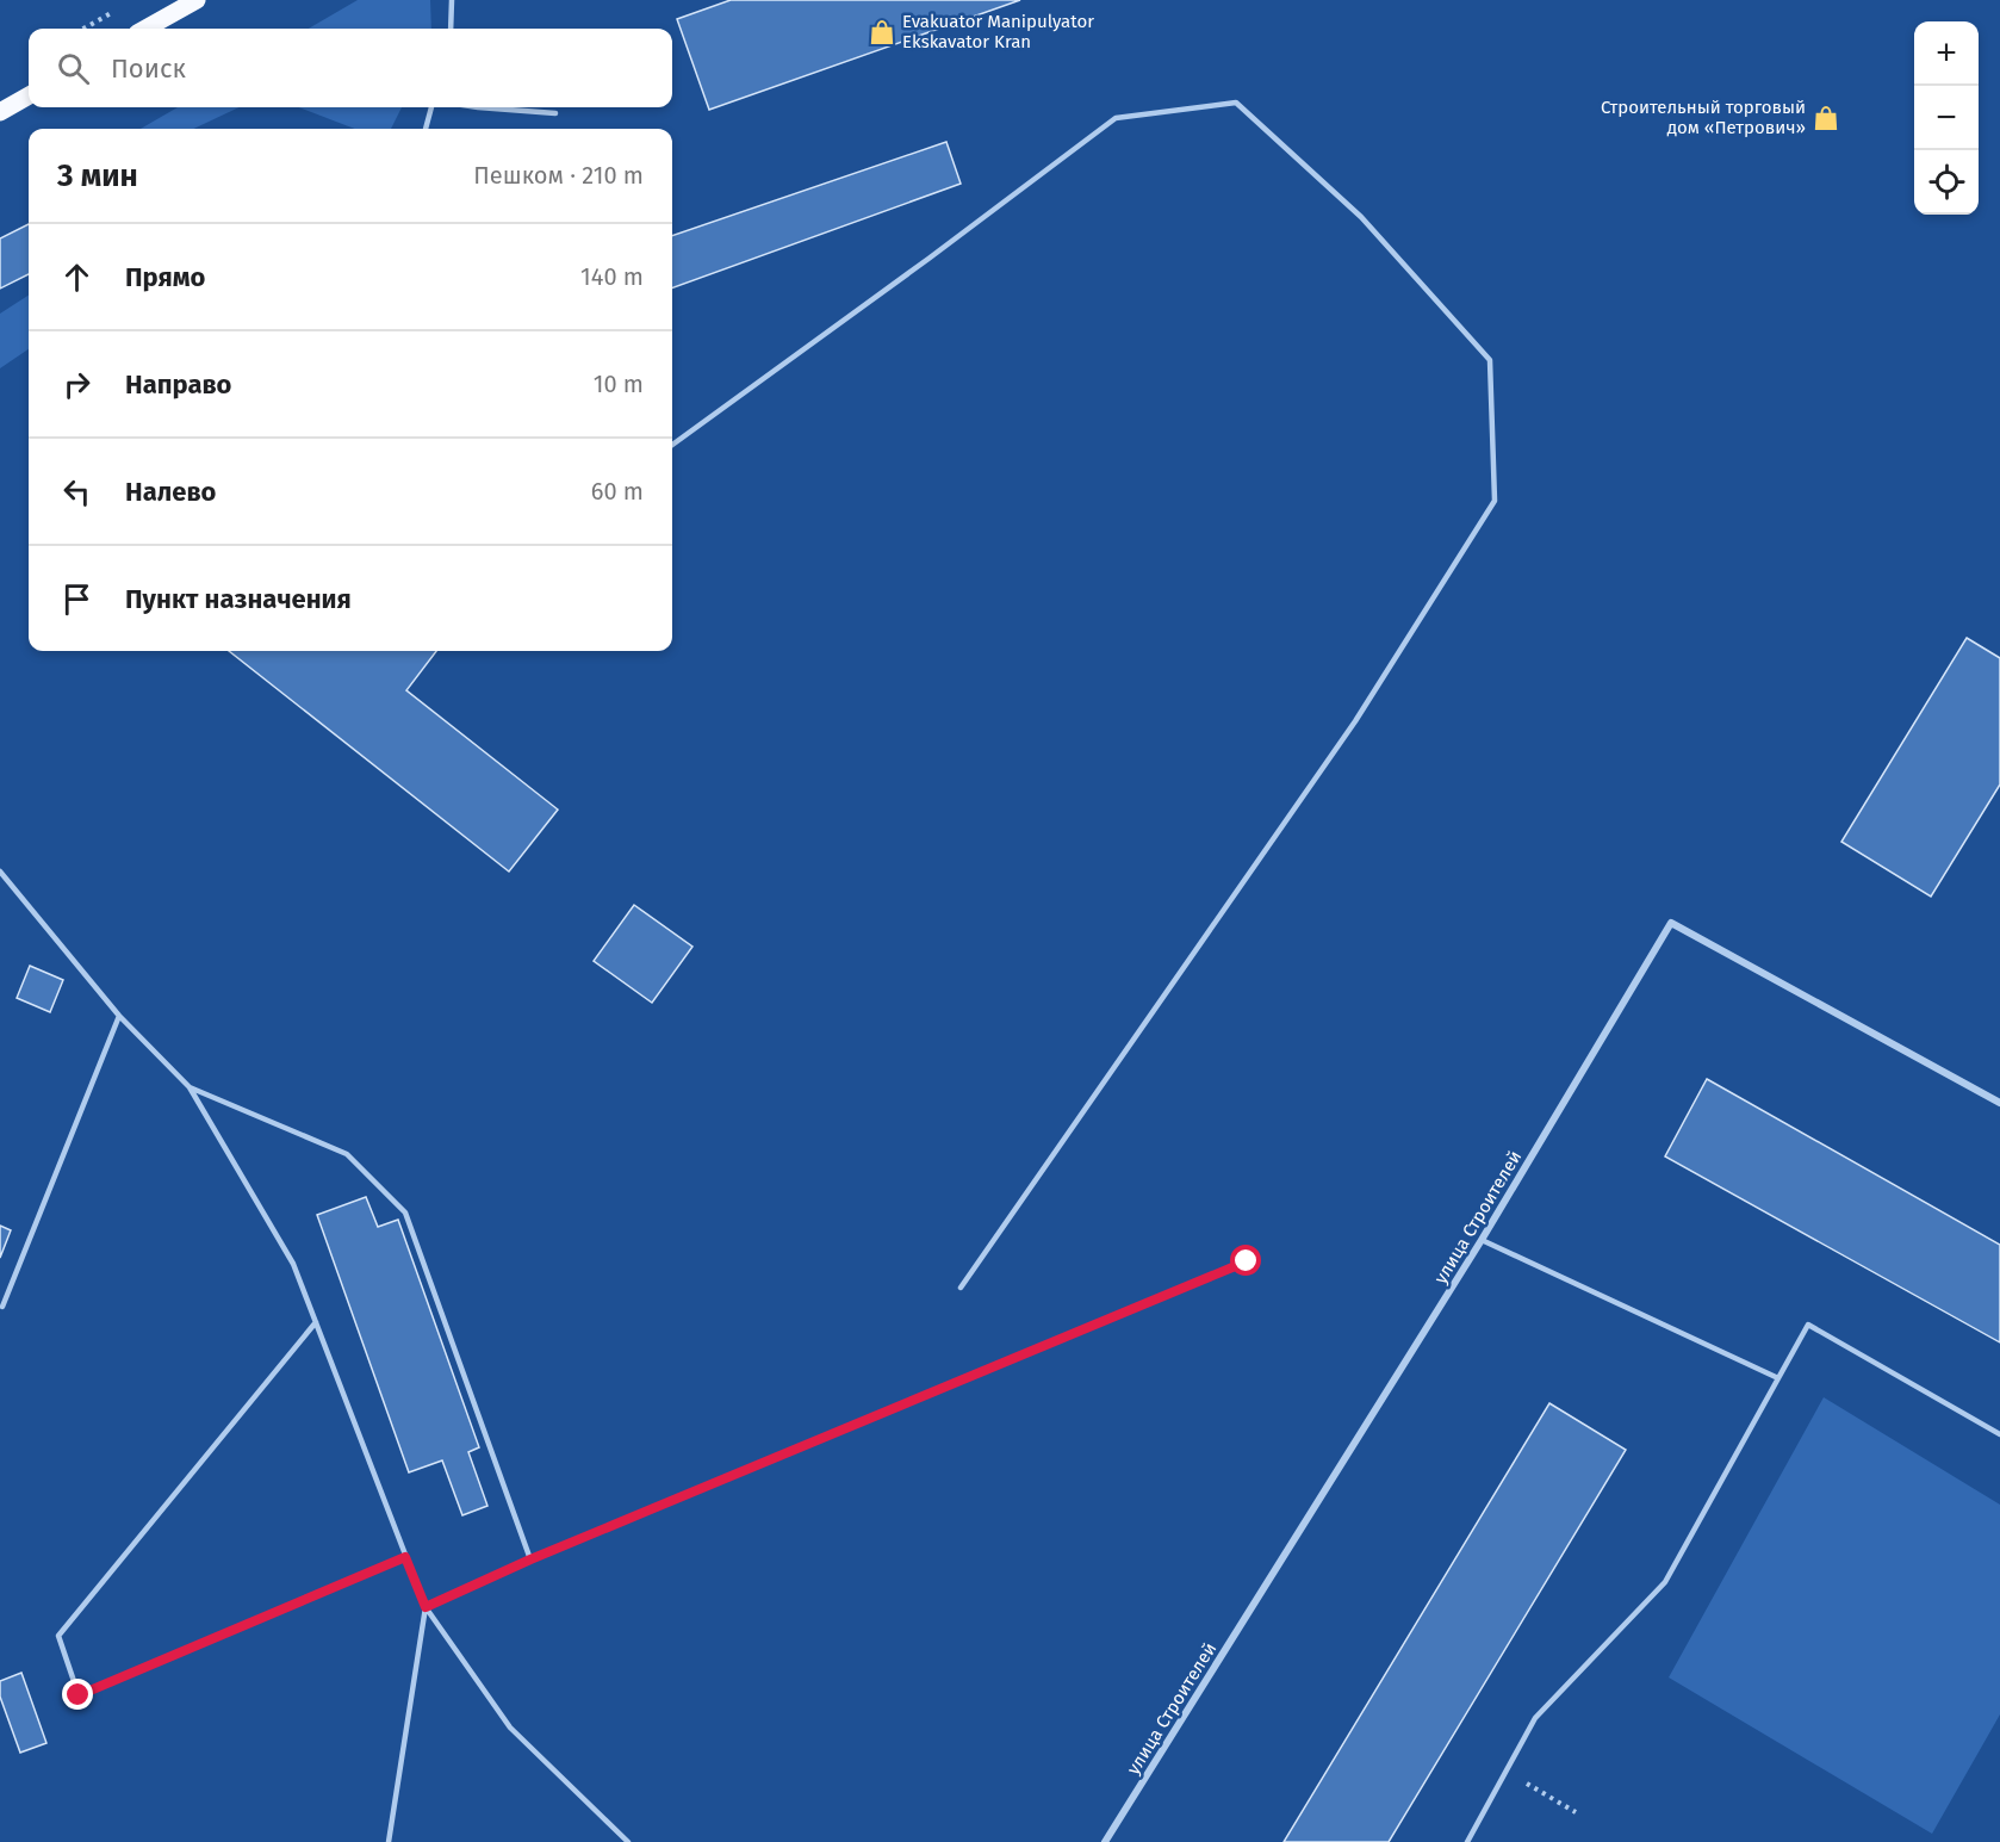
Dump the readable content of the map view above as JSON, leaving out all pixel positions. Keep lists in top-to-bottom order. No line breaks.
{"streets":{"street":["улица Строителей"]},"places":{"shop":["Evakuator Manipulyator Ekskavator Kran","Строительный торговый дом «Петрович»"]},"page":{"map_buttons":["+","−"],"search":"Поиск","heading":["3 мин","Пешком · 210 m"],"list":[["Прямо","140 m"],["Направо","10 m"],["Налево","60 m"],"Пункт назначения"]}}
